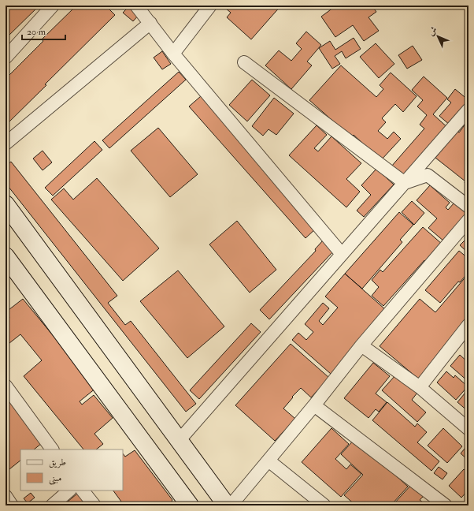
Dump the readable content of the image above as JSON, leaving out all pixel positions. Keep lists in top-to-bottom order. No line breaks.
{"legend":["طريق","مبنى"],"scale_bar":"20 m","north":"top left"}
